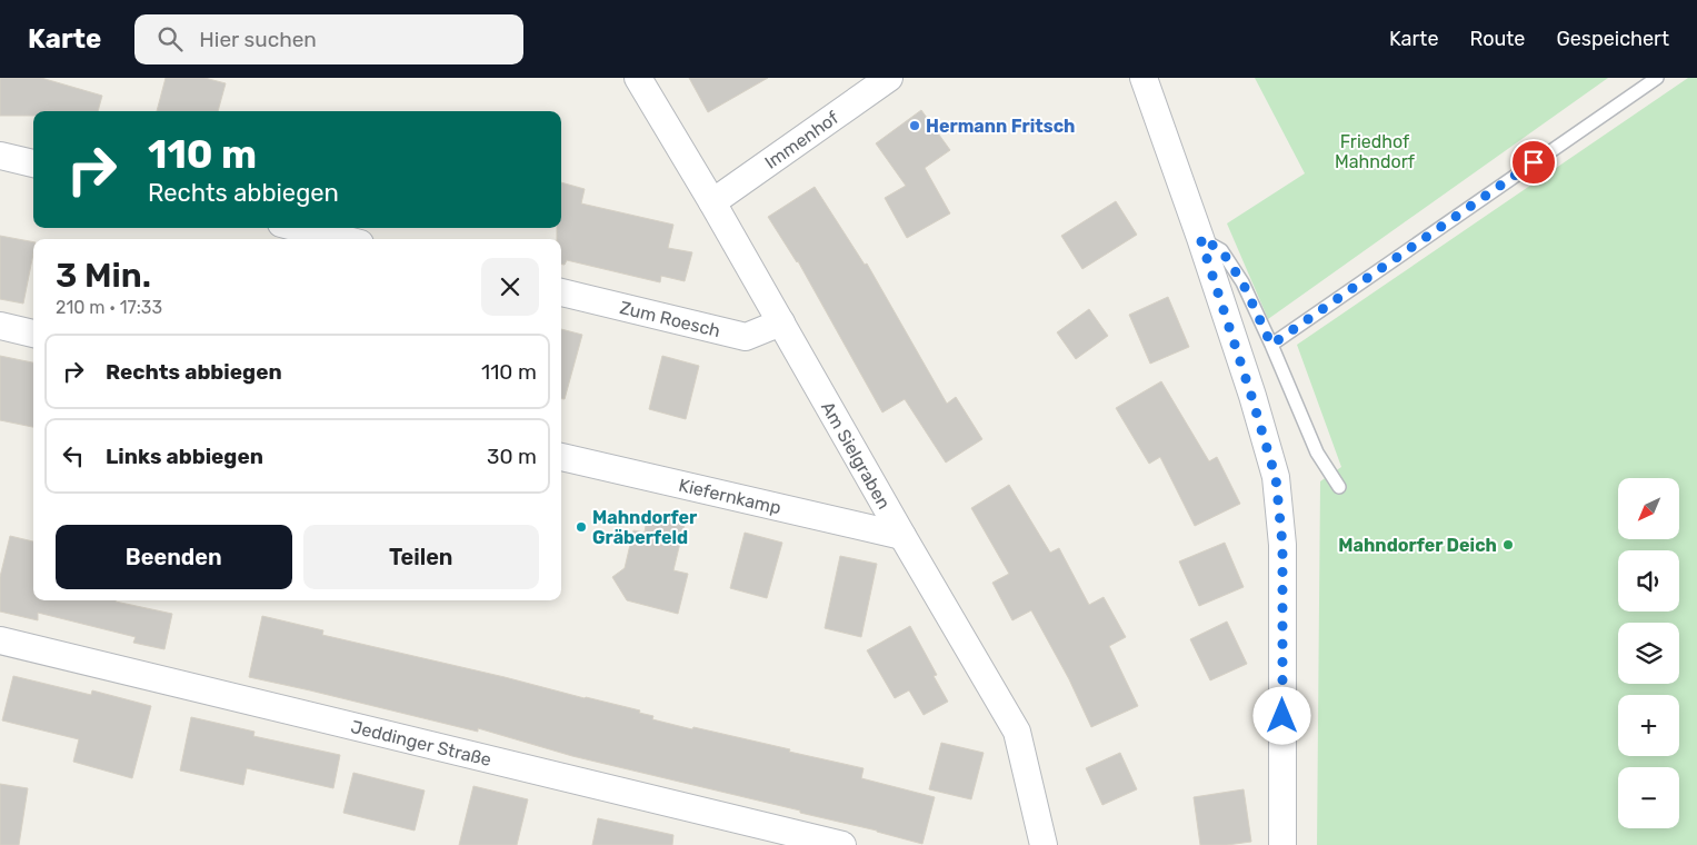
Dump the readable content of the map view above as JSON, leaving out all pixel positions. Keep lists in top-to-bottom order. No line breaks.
{"streets":{"street":["Immenhof","Zum Roesch","Am Sielgraben","Kiefernkamp","Jeddinger Straße"]},"crossings":[["Immenhof","Am Sielgraben"],["Zum Roesch","Am Sielgraben"],["Am Sielgraben","Kiefernkamp"]],"parks":["Friedhof Mahndorf"],"places":["Hermann Fritsch","Mahndorfer Gräberfeld","Mahndorfer Deich"],"north":"bottom left","page":{"header":"Karte","search":"Hier suchen","nav":["Karte","Route","Gespeichert"],"turn":["110 m","Rechts abbiegen"],"heading":["3 Min.","210 m · 17:33"],"list":[{"name":"Rechts abbiegen","value":"110 m"},{"name":"Links abbiegen","value":"30 m"}],"map_buttons":["+","−"],"buttons":["Beenden","Teilen"]}}
